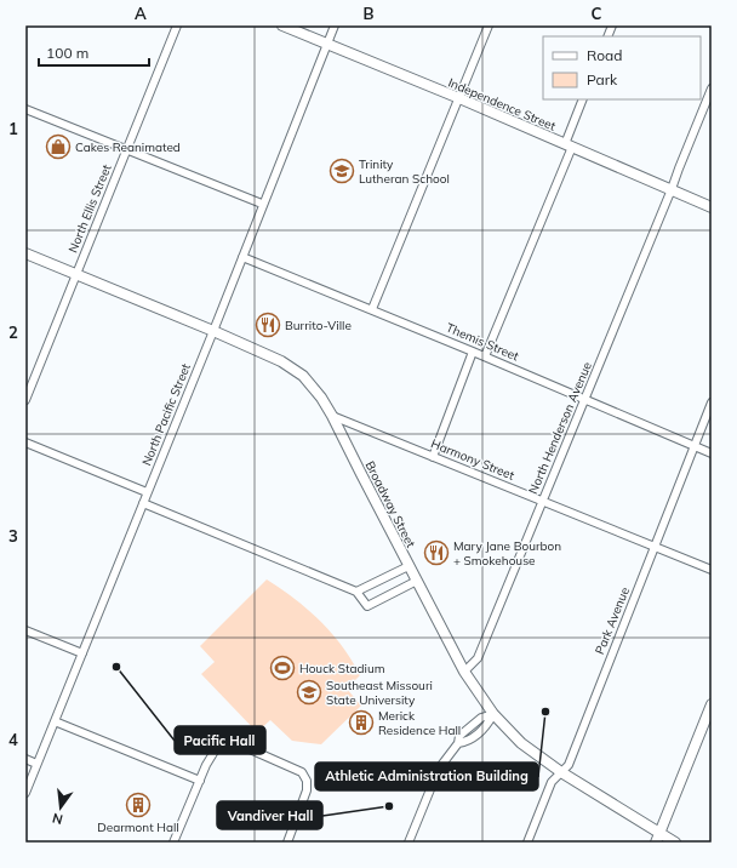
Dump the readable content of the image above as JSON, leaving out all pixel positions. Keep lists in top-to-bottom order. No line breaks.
{"streets":{"main road":["Independence Street","Broadway Street"],"street":["North Ellis Street","Themis Street","North Pacific Street","North Henderson Avenue","Harmony Street","Park Avenue"]},"crossings":[["Independence Street","North Pacific Street"],["Independence Street","North Henderson Avenue"],["North Ellis Street","Broadway Street"],["Themis Street","North Pacific Street"],["Themis Street","North Henderson Avenue"],["Themis Street","Park Avenue"],["North Pacific Street","Broadway Street"],["North Henderson Avenue","Harmony Street"],["North Henderson Avenue","Broadway Street"],["Harmony Street","Broadway Street"],["Harmony Street","Park Avenue"],["Broadway Street","Park Avenue"]],"places":{"shop":["Cakes Reanimated"],"school or university":["Trinity Lutheran School","Southeast Missouri State University"],"restaurant":["Burrito-Ville","Mary Jane Bourbon + Smokehouse"],"other":["Pacific Hall","Athletic Administration Building","Vandiver Hall"],"sports":["Houck Stadium"],"building":["Merick Residence Hall","Dearmont Hall"]},"legend":["Road","Park"],"scale_bar":"100 m","north":"bottom","grid":{"columns":["A","B","C"],"rows":["1","2","3","4"]}}
